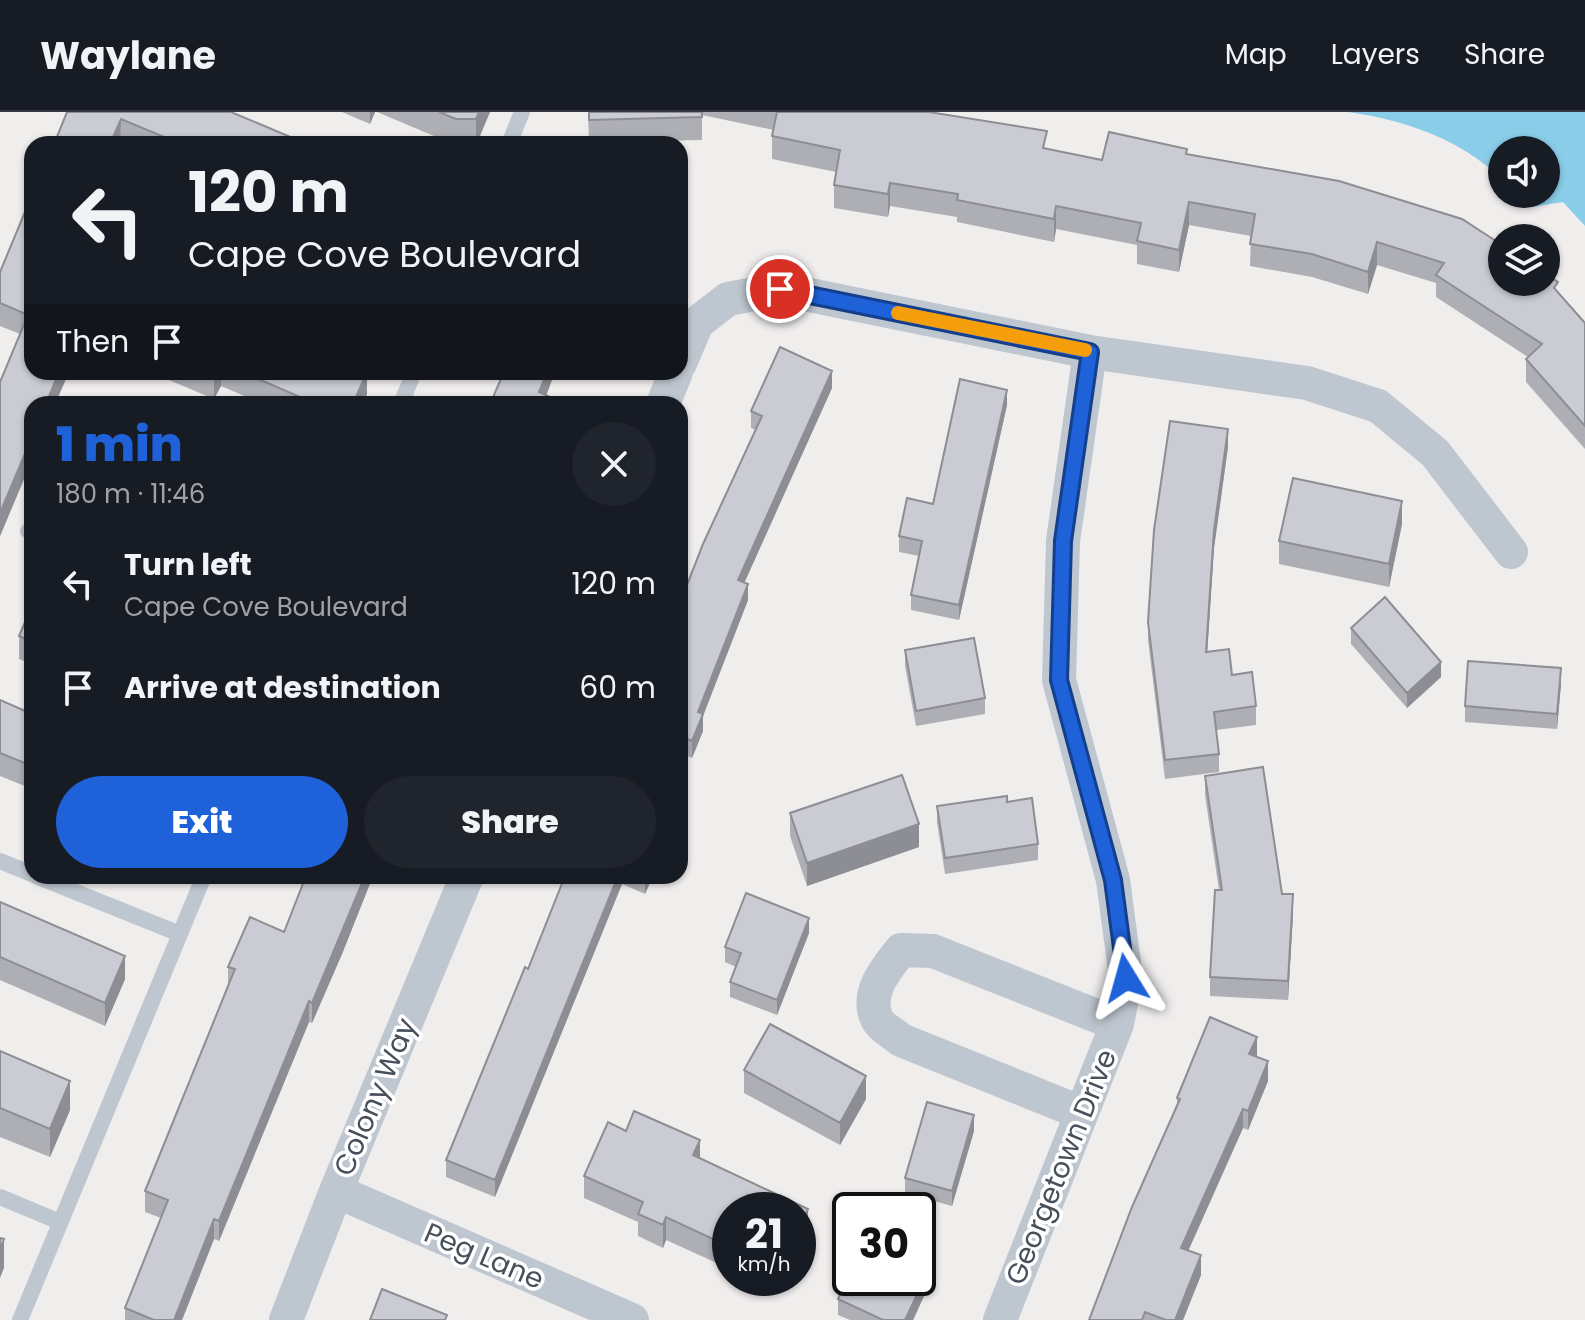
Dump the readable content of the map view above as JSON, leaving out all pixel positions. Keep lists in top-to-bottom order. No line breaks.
{"streets":{"street":["Colony Way","Georgetown Drive","Peg Lane"]},"crossings":[["Colony Way","Peg Lane"]],"page":{"header":"Waylane","nav":["Map","Layers","Share"],"turn":["120 m","Cape Cove Boulevard"],"then":"Then","heading":["1 min","180 m · 11:46"],"list":[{"name":"Turn left","note":"Cape Cove Boulevard","value":"120 m"},{"name":"Arrive at destination","value":"60 m"}],"buttons":["Exit","Share"],"speed":"21 km/h","limit":"30"}}
